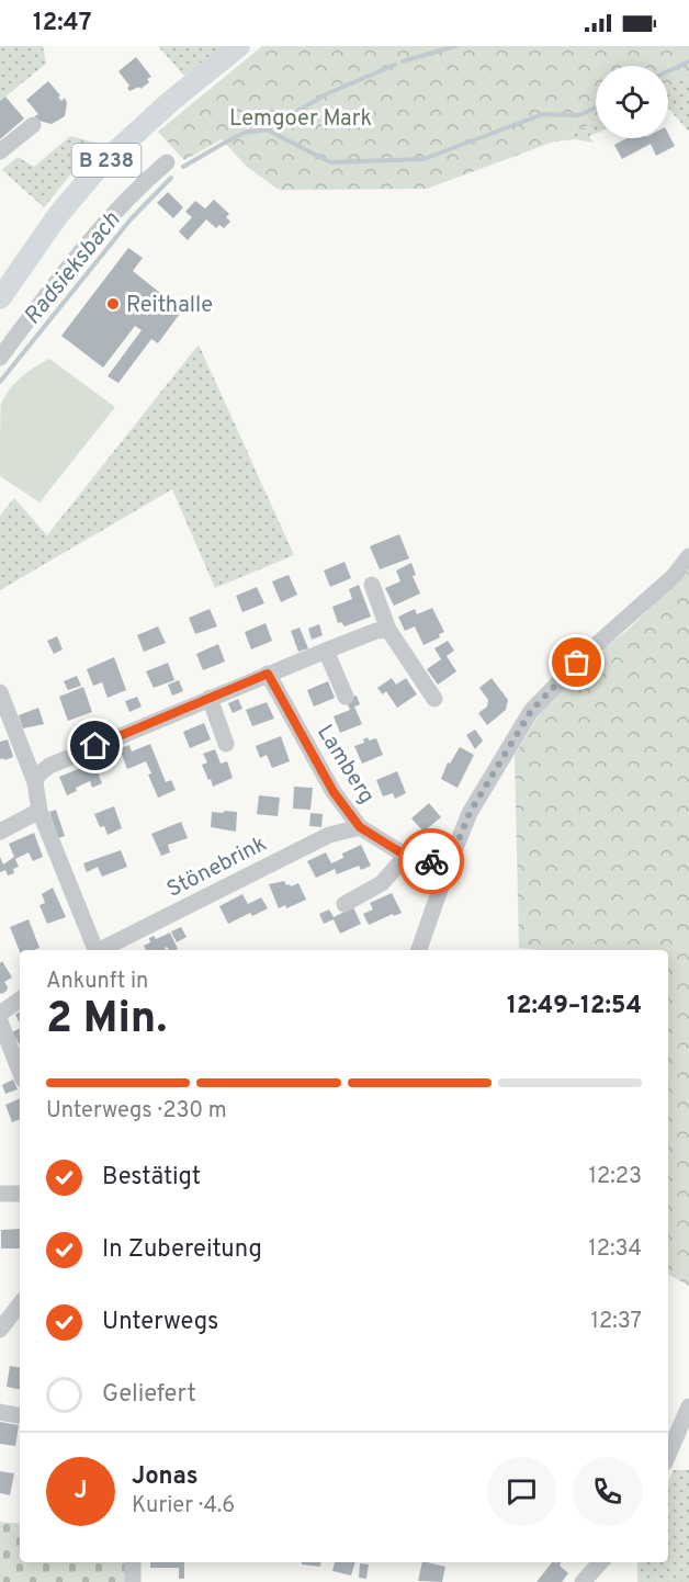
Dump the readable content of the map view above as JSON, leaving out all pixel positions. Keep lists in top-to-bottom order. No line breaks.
{"streets":{"main road":["B 238"],"street":["Lamberg","Stönebrink"]},"crossings":[["Lamberg","Stönebrink"]],"water":["Radsieksbach"],"parks":["Lemgoer Mark"],"places":["Reithalle"],"page":{"status":"12:47","heading":["2 Min.","Ankunft in","12:49–12:54"],"panel":["Jonas","Kurier · 4.6"],"bar":"Unterwegs · 230 m","list":[["Bestätigt","12:23"],["In Zubereitung","12:34"],["Unterwegs","12:37"],"Geliefert"],"round":"J"}}
